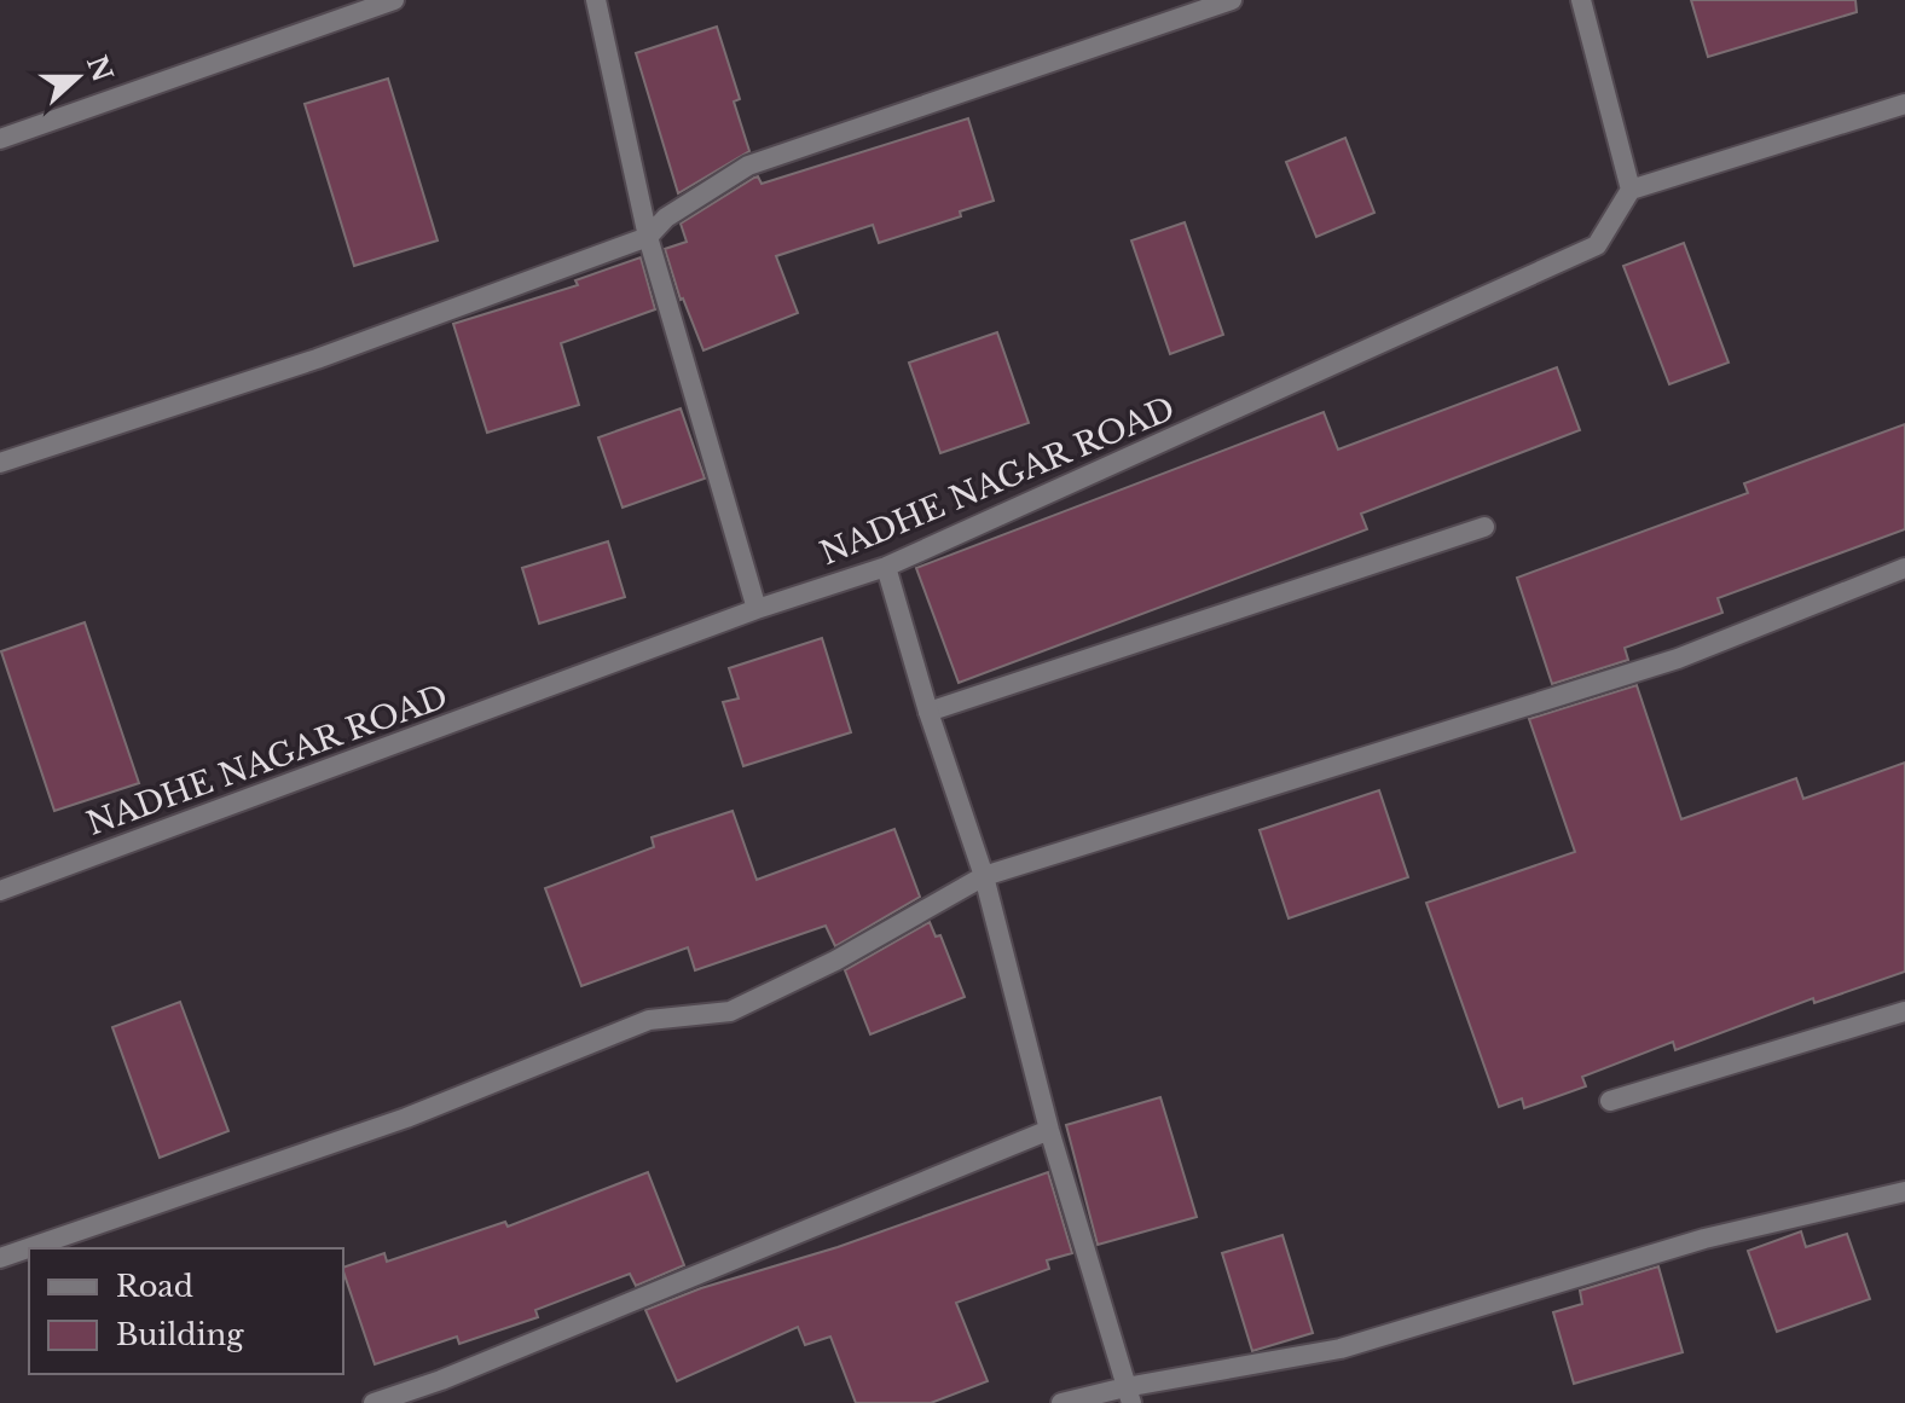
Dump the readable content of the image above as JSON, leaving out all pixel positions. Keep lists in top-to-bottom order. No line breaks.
{"streets":{"street":["NADHE NAGAR ROAD"]},"legend":["Road","Building"],"north":"right"}
